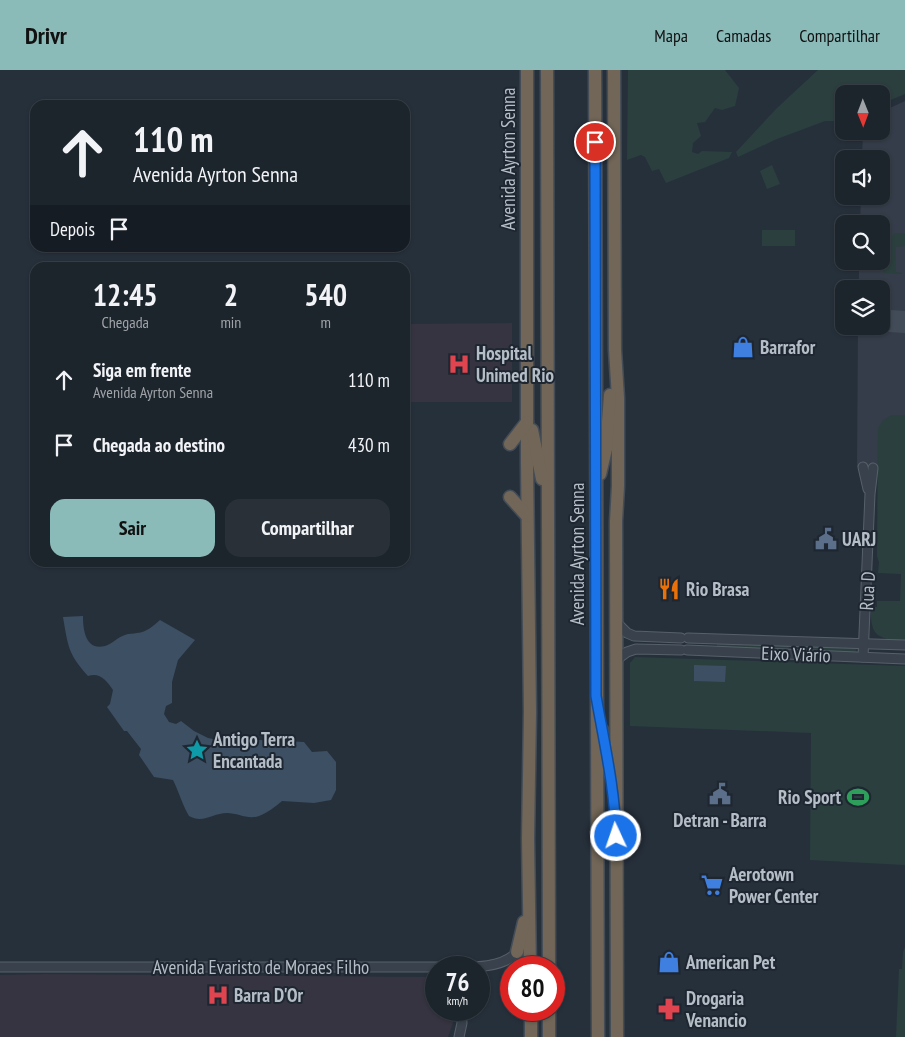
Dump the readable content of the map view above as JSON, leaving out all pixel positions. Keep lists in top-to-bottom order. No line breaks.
{"streets":{"highway":["Avenida Ayrton Senna"],"street":["Rua D","Eixo Viário","Avenida Evaristo de Moraes Filho"]},"crossings":[["Avenida Ayrton Senna","Eixo Viário"],["Rua D","Eixo Viário"]],"places":{"shop":["Barrafor","American Pet"],"hospital":["Hospital Unimed Rio","Barra D'Or"],"public building":["UARJ","Detran - Barra"],"restaurant":["Rio Brasa"],"place":["Antigo Terra Encantada"],"sports":["Rio Sport"],"supermarket":["Aerotown Power Center"],"pharmacy":["Drogaria Venancio"]},"north":"bottom","page":{"header":"Drivr","nav":["Mapa","Camadas","Compartilhar"],"turn":["110 m","Avenida Ayrton Senna"],"then":"Depois","eta":["12:45","Chegada","2","min","540","m"],"list":[{"name":"Siga em frente","note":"Avenida Ayrton Senna","value":"110 m"},{"name":"Chegada ao destino","value":"430 m"}],"buttons":["Sair","Compartilhar"],"speed":"76 km/h","limit":"80"}}
